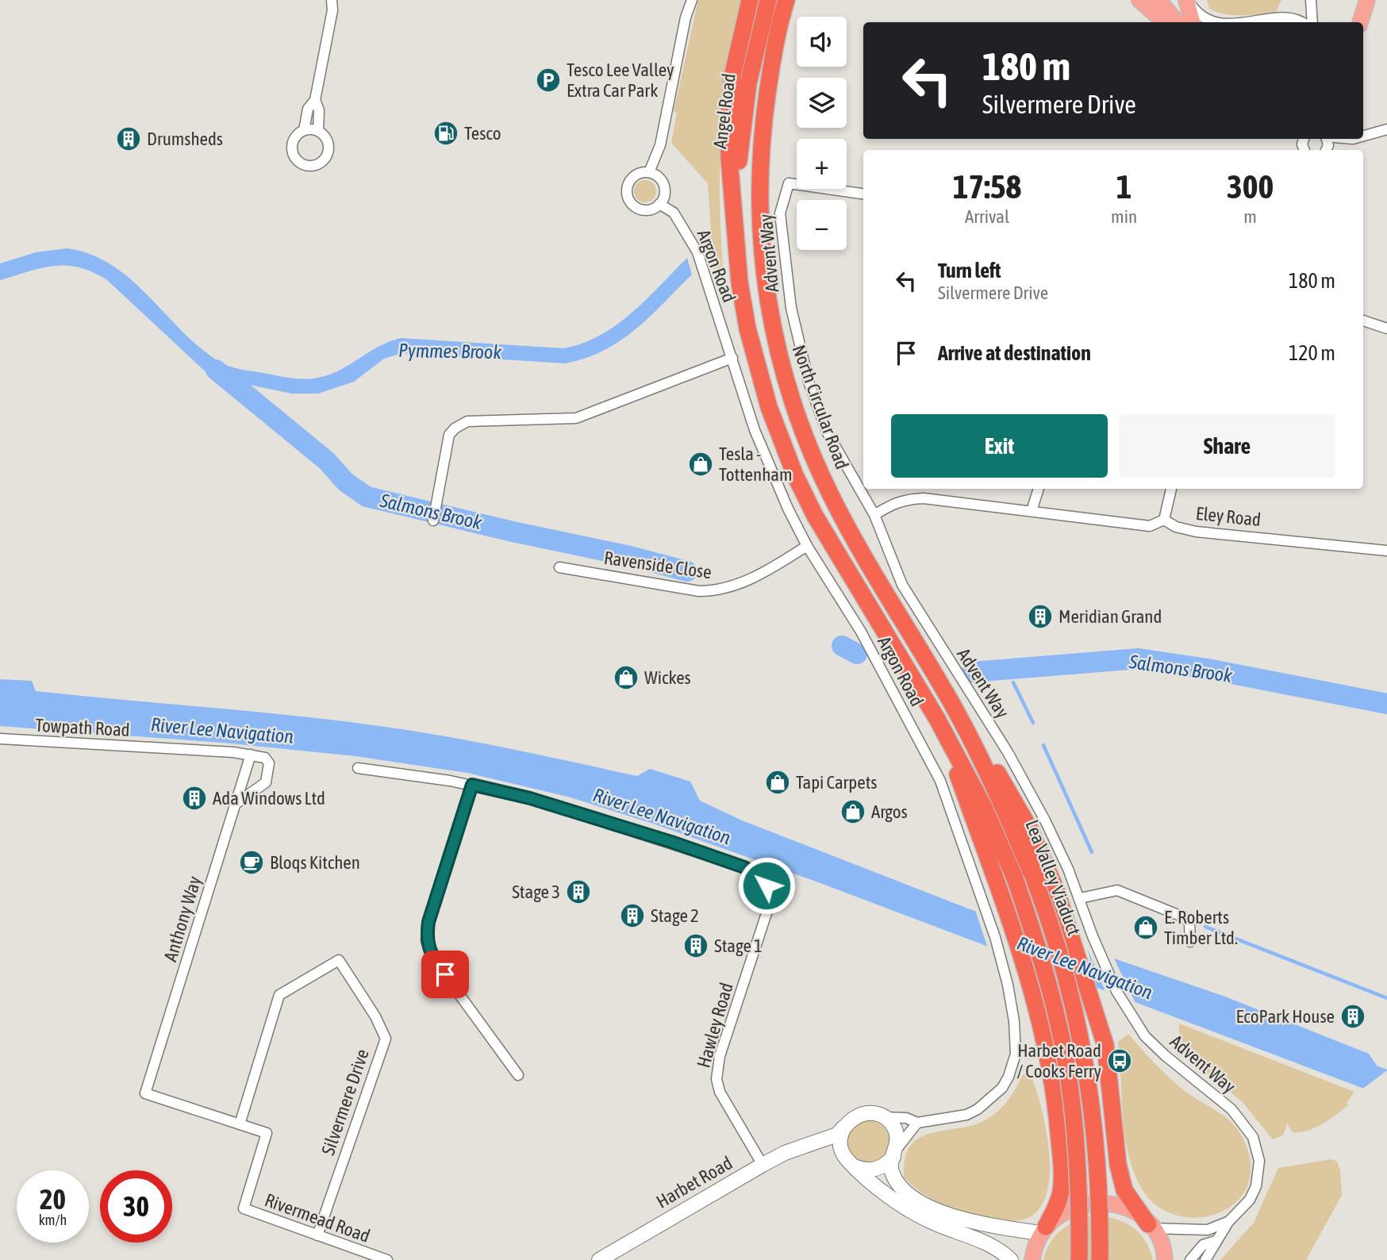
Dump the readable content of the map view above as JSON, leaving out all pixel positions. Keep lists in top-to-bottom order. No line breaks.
{"streets":{"highway":["Angel Road","North Circular Road","Lea Valley Viaduct"],"street":["Advent Way","Argon Road","Eley Road","Ravenside Close","Towpath Road","Anthony Way","Hawley Road","Silvermere Drive","Harbet Road","Rivermead Road"]},"crossings":[["Angel Road","Lea Valley Viaduct"],["Argon Road","Ravenside Close"],["Argon Road","Harbet Road"],["North Circular Road","Lea Valley Viaduct"],["Towpath Road","Anthony Way"],["Anthony Way","Rivermead Road"],["Hawley Road","Harbet Road"],["Silvermere Drive","Rivermead Road"]],"water":["Pymmes Brook","Salmons Brook","River Lee Navigation"],"places":{"parking":["Tesco Lee Valley Extra Car Park"],"fuel station":["Tesco"],"building":["Drumsheds","Meridian Grand","Ada Windows Ltd","Stage 3","Stage 2","Stage 1","EcoPark House"],"shop":["Tesla - Tottenham","Wickes","Tapi Carpets","Argos","E. Roberts Timber Ltd."],"cafe":["Bloqs Kitchen"],"bus stop":["Harbet Road / Cooks Ferry"]},"page":{"map_buttons":["+","−"],"turn":["180 m","Silvermere Drive"],"eta":["17:58","Arrival","1","min","300","m"],"list":[{"name":"Turn left","note":"Silvermere Drive","value":"180 m"},{"name":"Arrive at destination","value":"120 m"}],"buttons":["Exit","Share"],"speed":"20 km/h","limit":"30"}}
